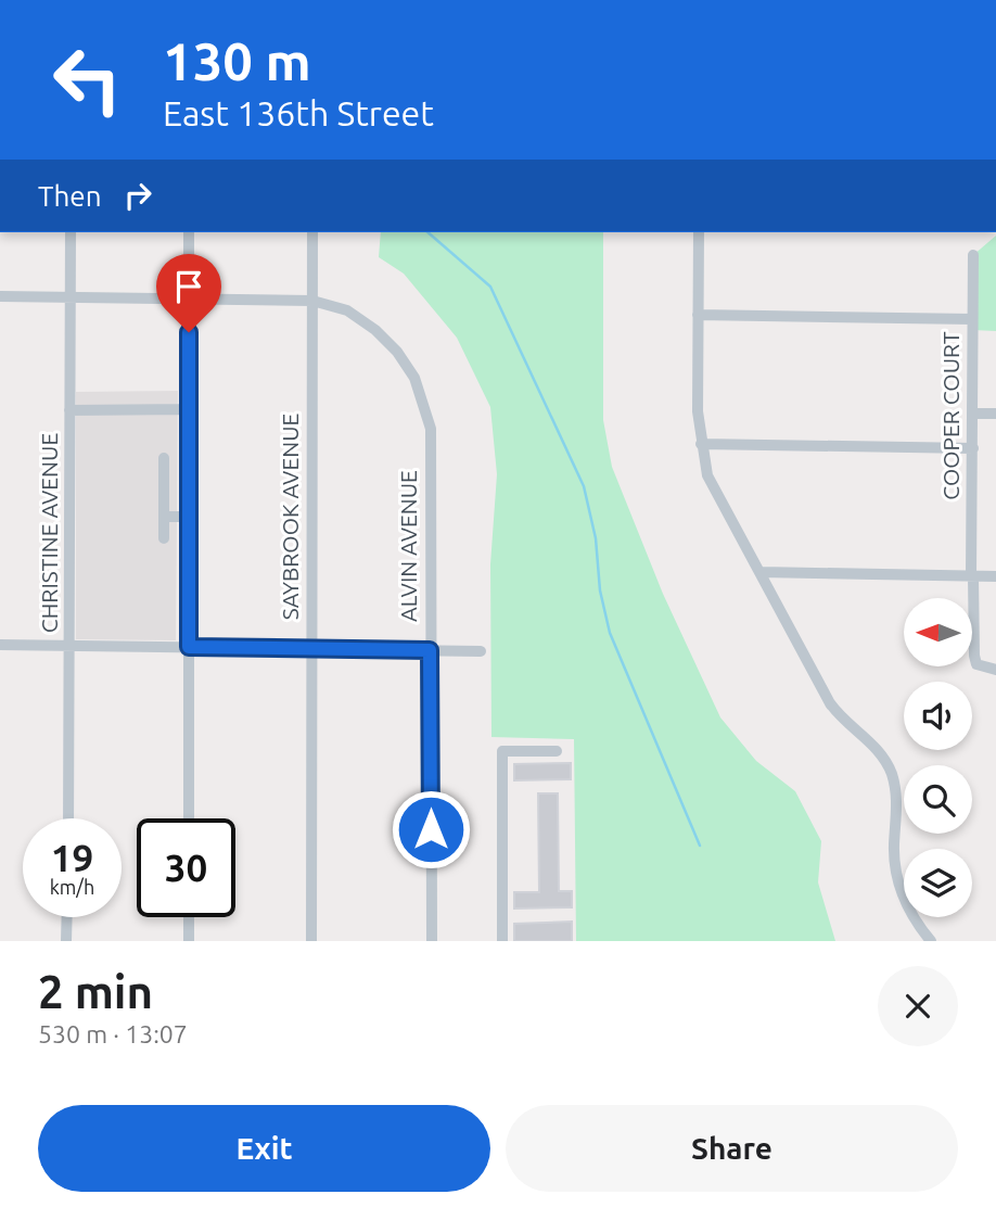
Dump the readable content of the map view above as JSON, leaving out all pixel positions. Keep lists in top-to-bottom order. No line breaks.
{"streets":{"street":["COOPER COURT","SAYBROOK AVENUE","CHRISTINE AVENUE","ALVIN AVENUE"]},"crossings":[["SAYBROOK AVENUE","ALVIN AVENUE"],["CHRISTINE AVENUE","ALVIN AVENUE"]],"north":"left","page":{"turn":["130 m","East 136th Street"],"then":"Then","speed":"19 km/h","limit":"30","heading":["2 min","530 m · 13:07"],"buttons":["Exit","Share"]}}
